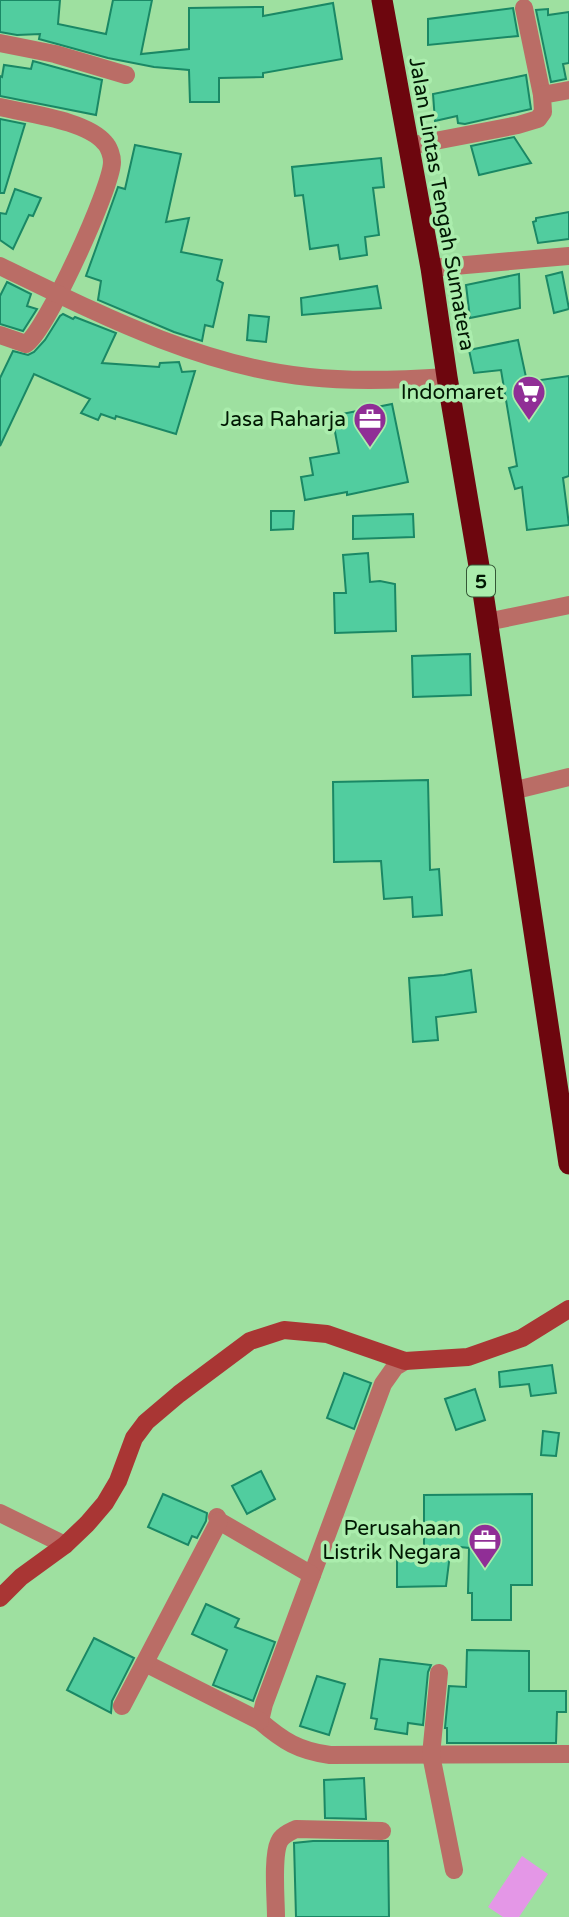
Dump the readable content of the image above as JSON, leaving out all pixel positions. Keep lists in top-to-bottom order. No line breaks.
{"streets":{"highway":["Jalan Lintas Tengah Sumatera","5"]},"places":{"supermarket":["Indomaret"],"office":["Jasa Raharja","Perusahaan Listrik Negara"]}}
